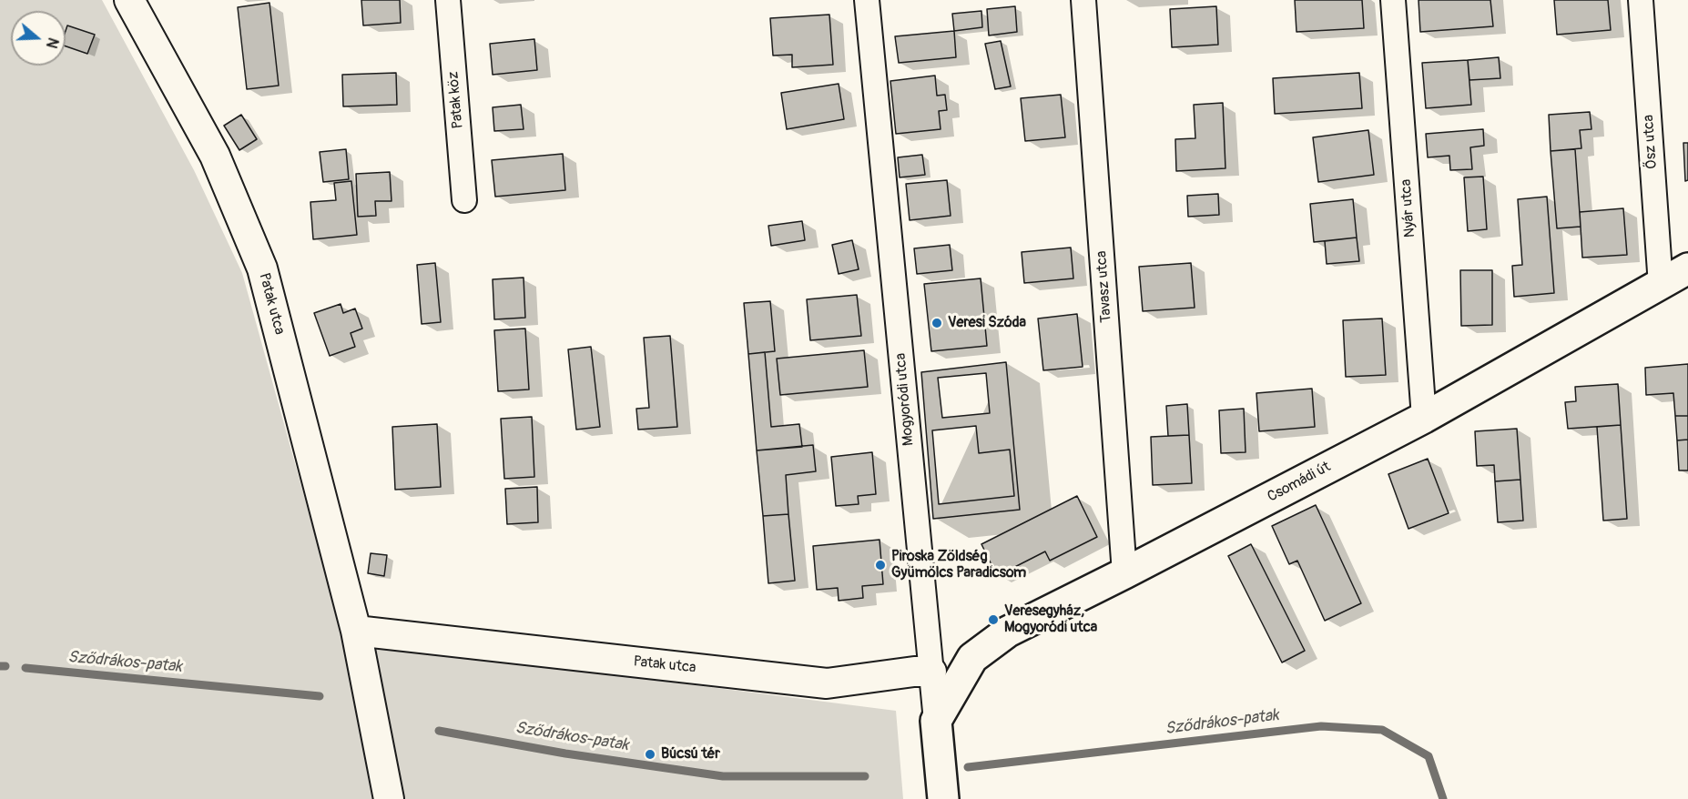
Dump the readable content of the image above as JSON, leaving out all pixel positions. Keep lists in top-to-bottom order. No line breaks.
{"streets":{"main road":["Mogyoródi utca","Csomádi út"],"street":["Patak köz","Ősz utca","Nyár utca","Tavasz utca","Patak utca"]},"crossings":[["Ősz utca","Csomádi út"],["Nyár utca","Csomádi út"],["Tavasz utca","Csomádi út"],["Patak utca","Mogyoródi utca"],["Patak utca","Csomádi út"],["Mogyoródi utca","Csomádi út"]],"water":["Sződrákos-patak"],"places":["Veresi Szóda","Piroska Zöldség Gyümölcs Paradicsom","Veresegyház, Mogyoródi utca","Búcsú tér"],"north":"right"}
